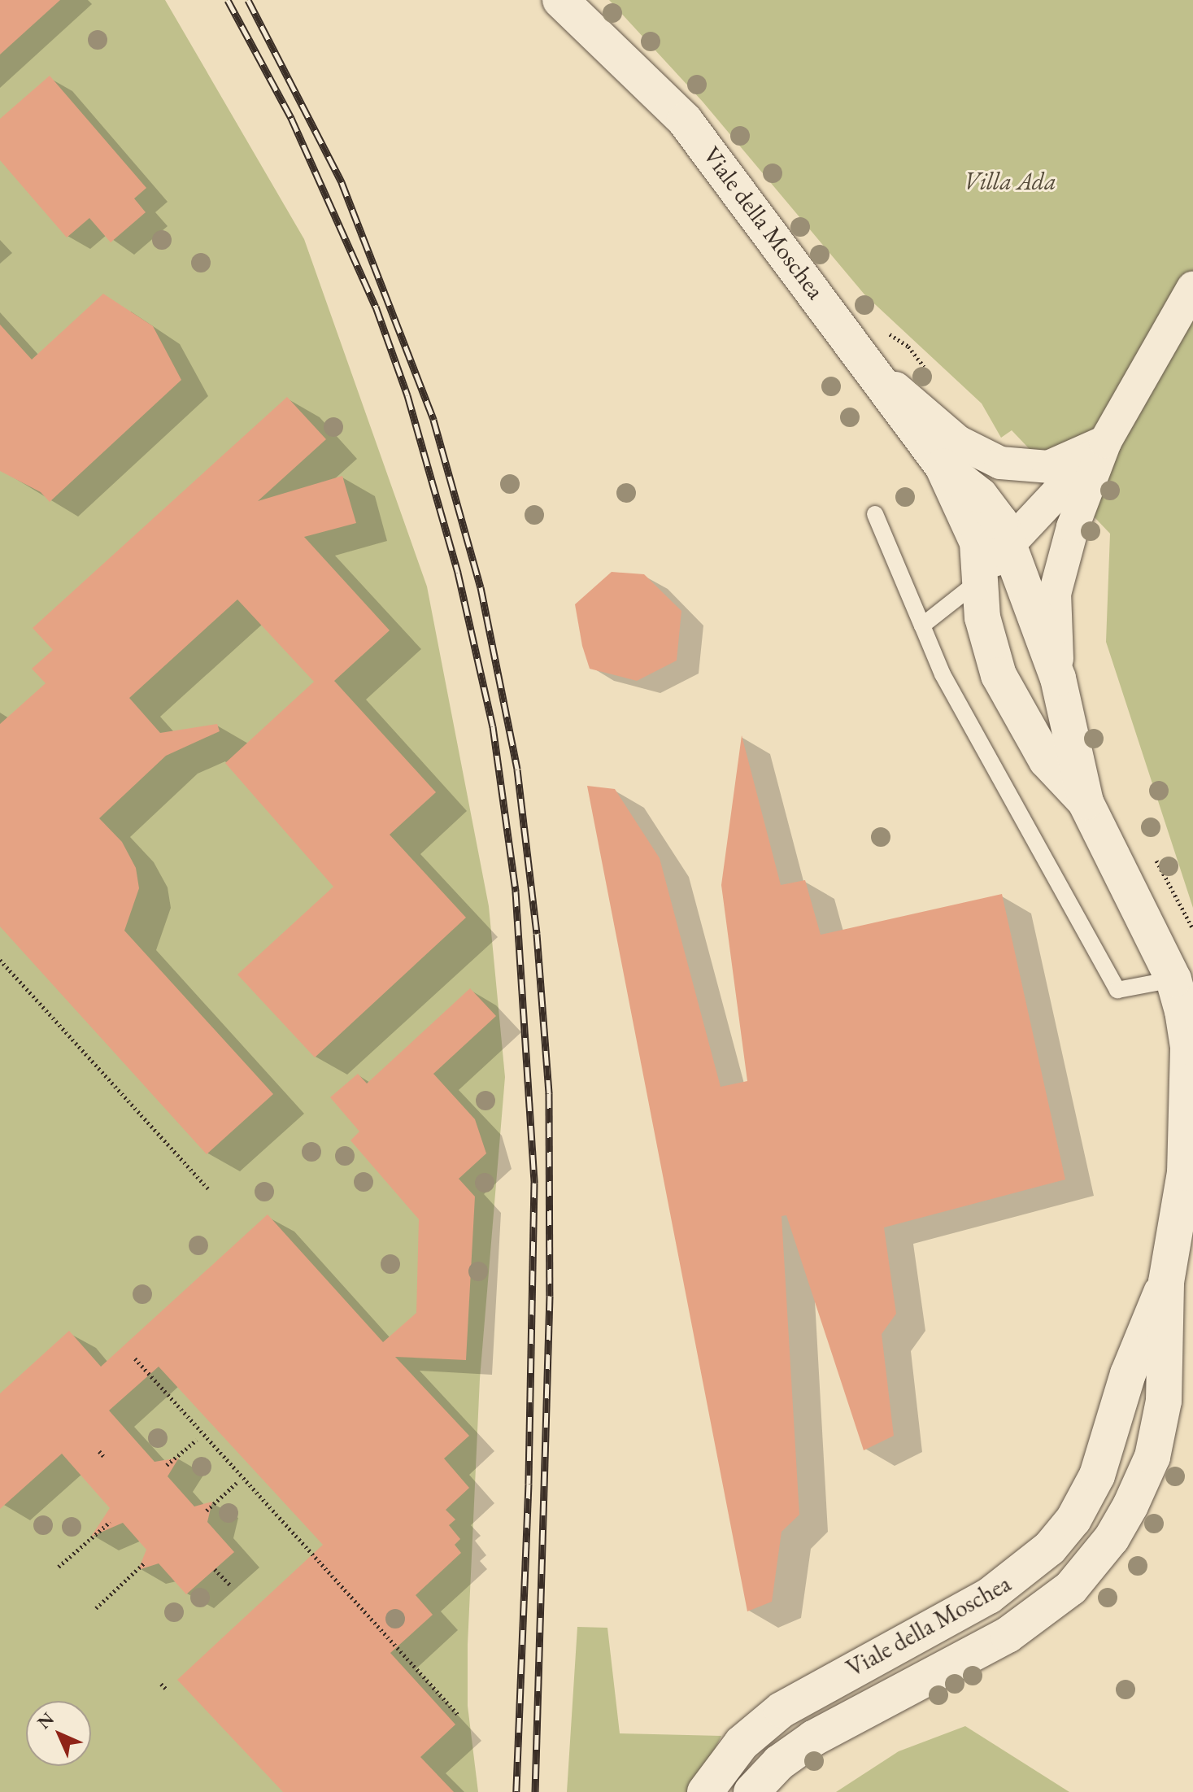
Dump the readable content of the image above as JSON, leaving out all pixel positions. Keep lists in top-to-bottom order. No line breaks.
{"streets":{"street":["Viale della Moschea"]},"parks":["Villa Ada"],"north":"top left"}
